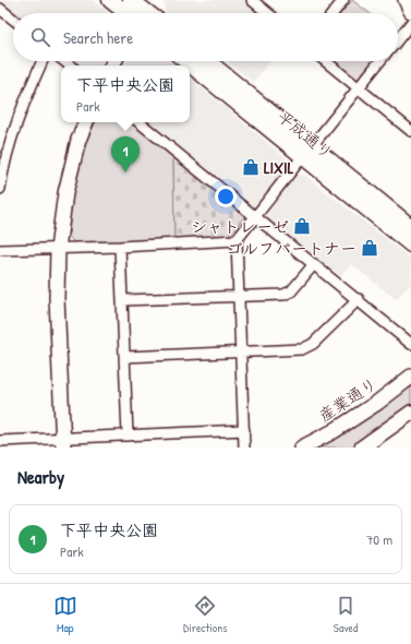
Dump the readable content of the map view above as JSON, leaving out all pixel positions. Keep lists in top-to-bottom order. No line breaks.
{"streets":{"main road":["平成通り"],"street":["産業通り"]},"places":{"shop":["LIXIL","シャトレーゼ","ゴルフパートナー"]},"page":{"search":"Search here","popup":["下平中央公園","Park"],"pins":"1","heading":"Nearby","list":[{"mark":"1","name":"下平中央公園","note":"Park","value":"70 m"}],"nav":["Map","Directions","Saved"]}}
